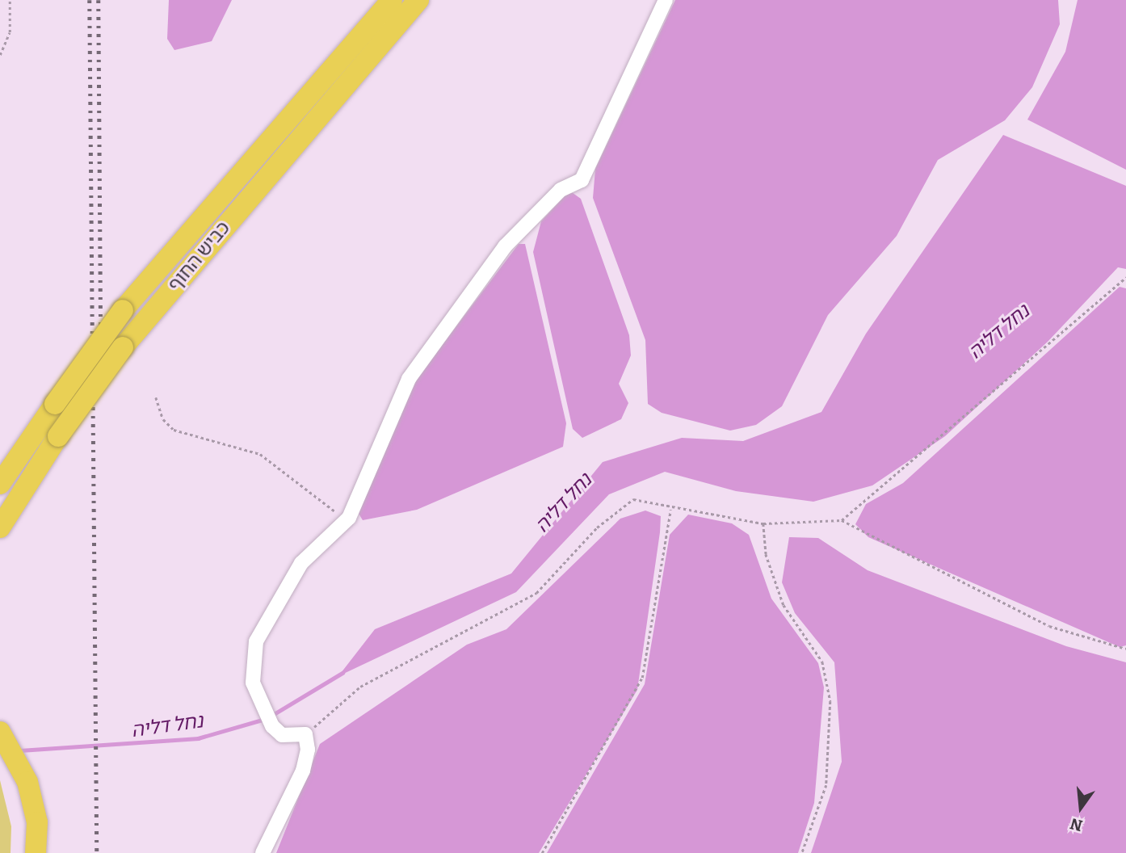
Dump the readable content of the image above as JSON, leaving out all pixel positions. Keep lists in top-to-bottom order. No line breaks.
{"streets":{"highway":["כביש החוף"]},"water":["נחל דליה"],"north":"bottom"}
